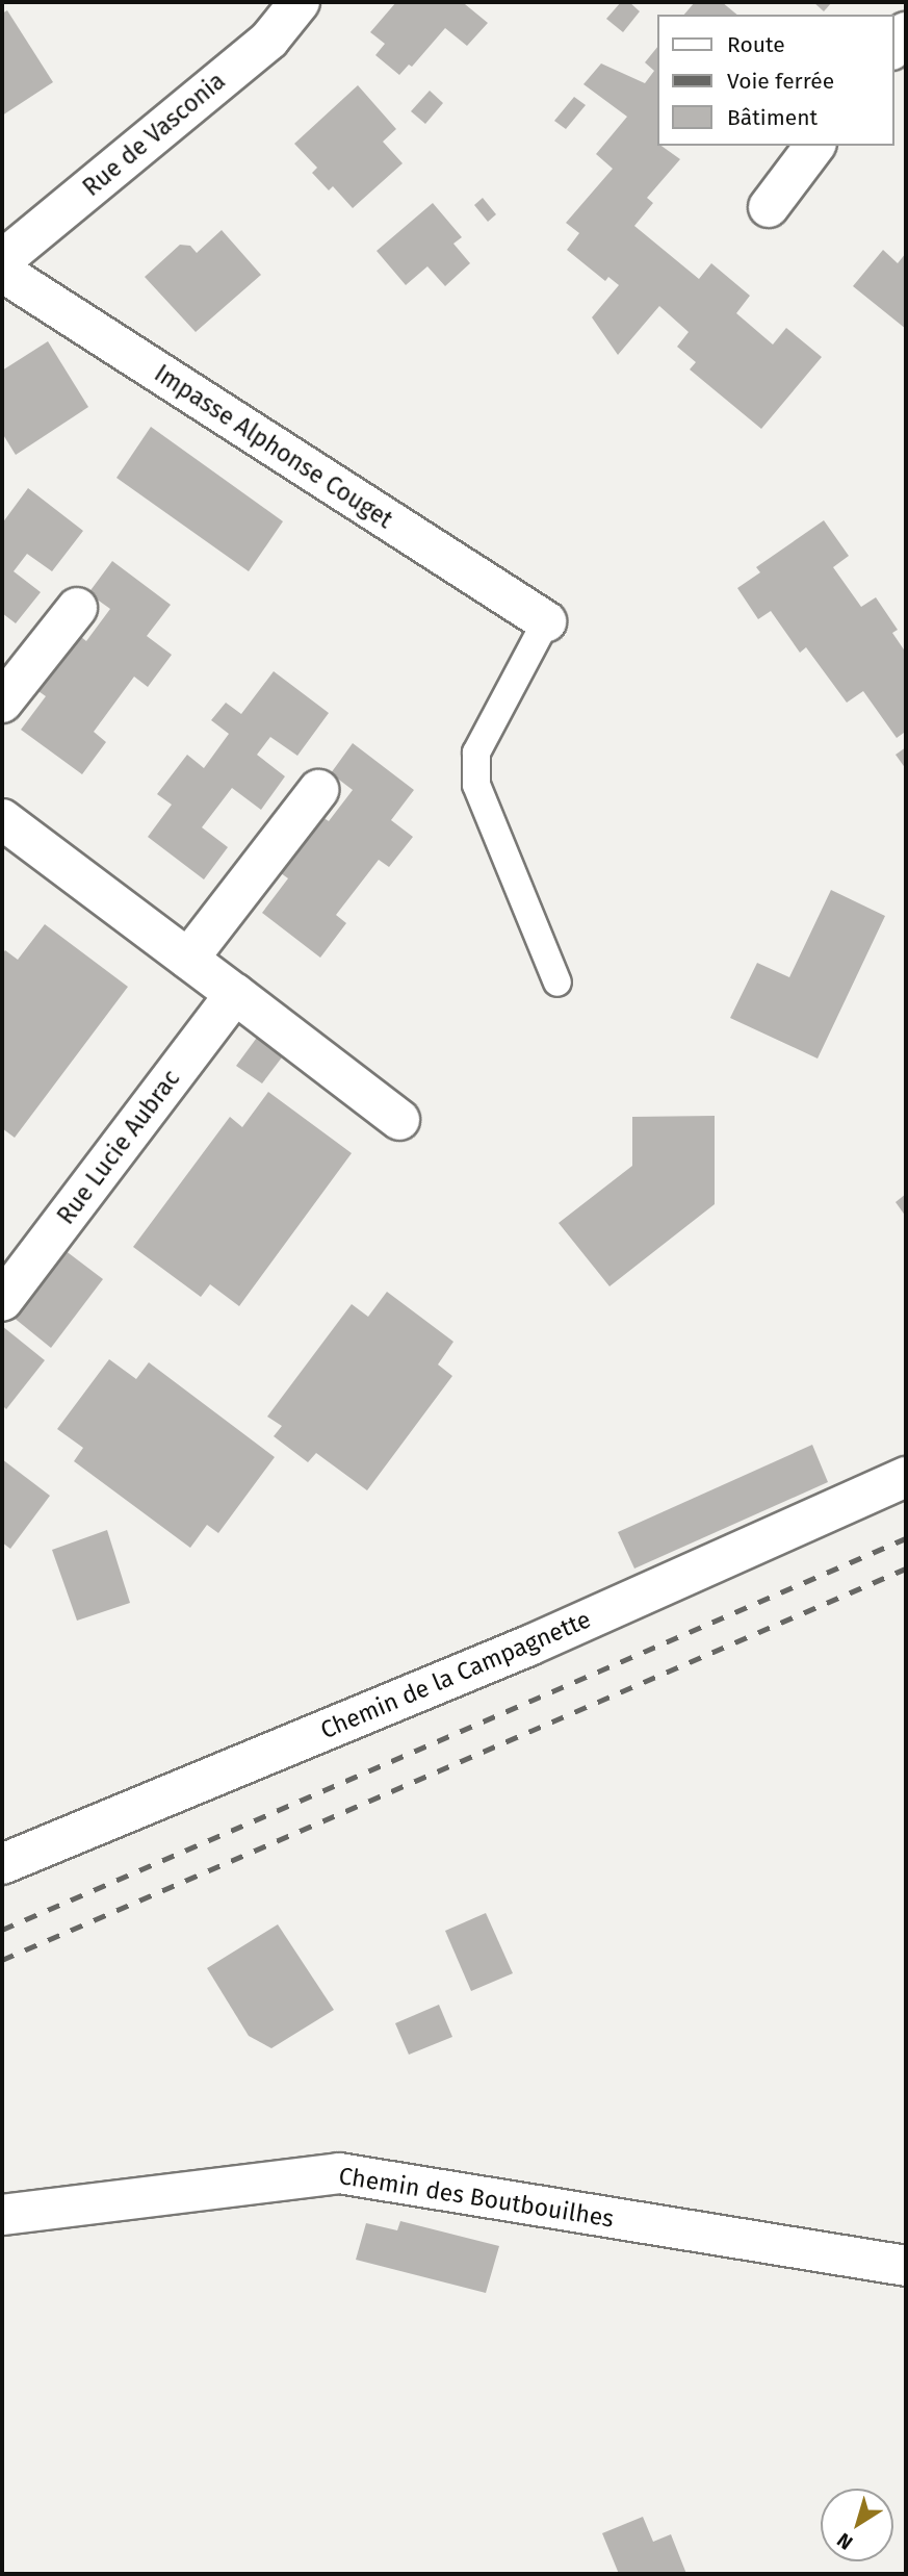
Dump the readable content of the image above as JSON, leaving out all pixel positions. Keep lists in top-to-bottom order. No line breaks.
{"streets":{"street":["Rue de Vasconia","Impasse Alphonse Couget","Rue Lucie Aubrac","Chemin de la Campagnette","Chemin des Boutbouilhes"]},"legend":["Route","Voie ferrée","Bâtiment"],"north":"bottom left"}
